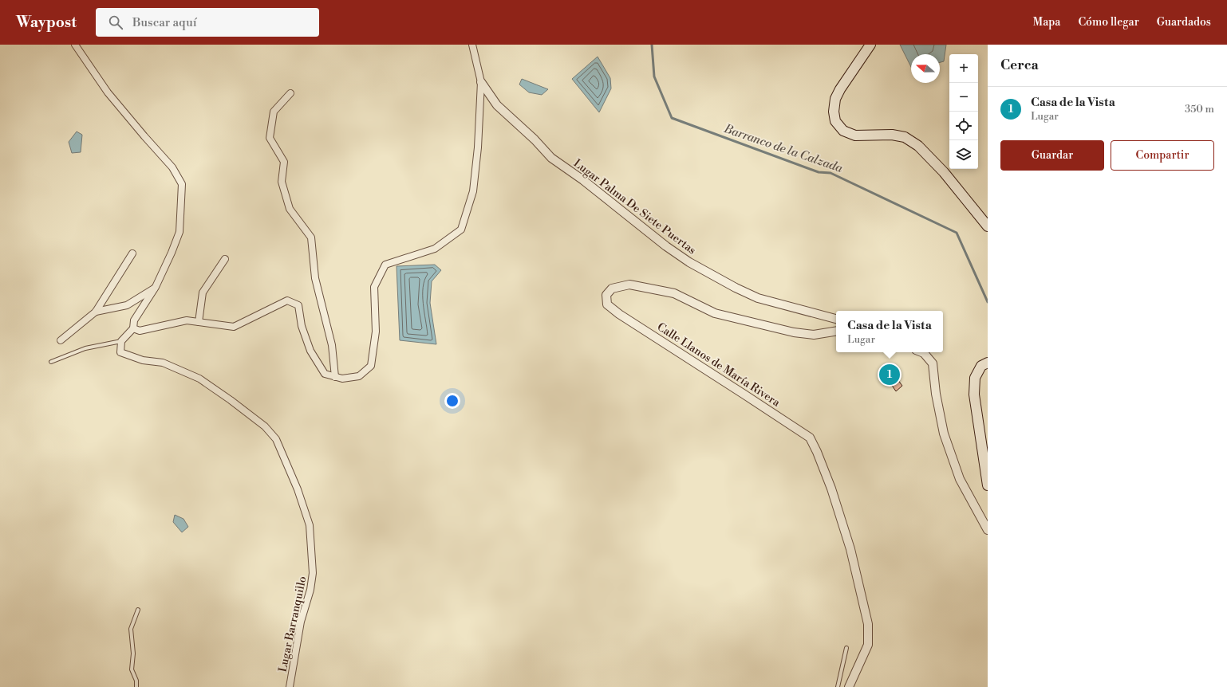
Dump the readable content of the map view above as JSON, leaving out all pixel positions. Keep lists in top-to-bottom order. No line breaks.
{"streets":{"street":["Lugar Palma De Siete Puertas","Calle Llanos de María Rivera","Lugar Barranquillo"]},"water":["Barranco de la Calzada"],"north":"left","page":{"header":"Waypost","search":"Buscar aquí","nav":["Mapa","Cómo llegar","Guardados"],"heading":"Cerca","map_buttons":["+","−"],"list":[{"mark":"1","name":"Casa de la Vista","note":"Lugar","value":"350 m"}],"buttons":["Guardar","Compartir"],"popup":["Casa de la Vista","Lugar"],"pins":"1"}}
